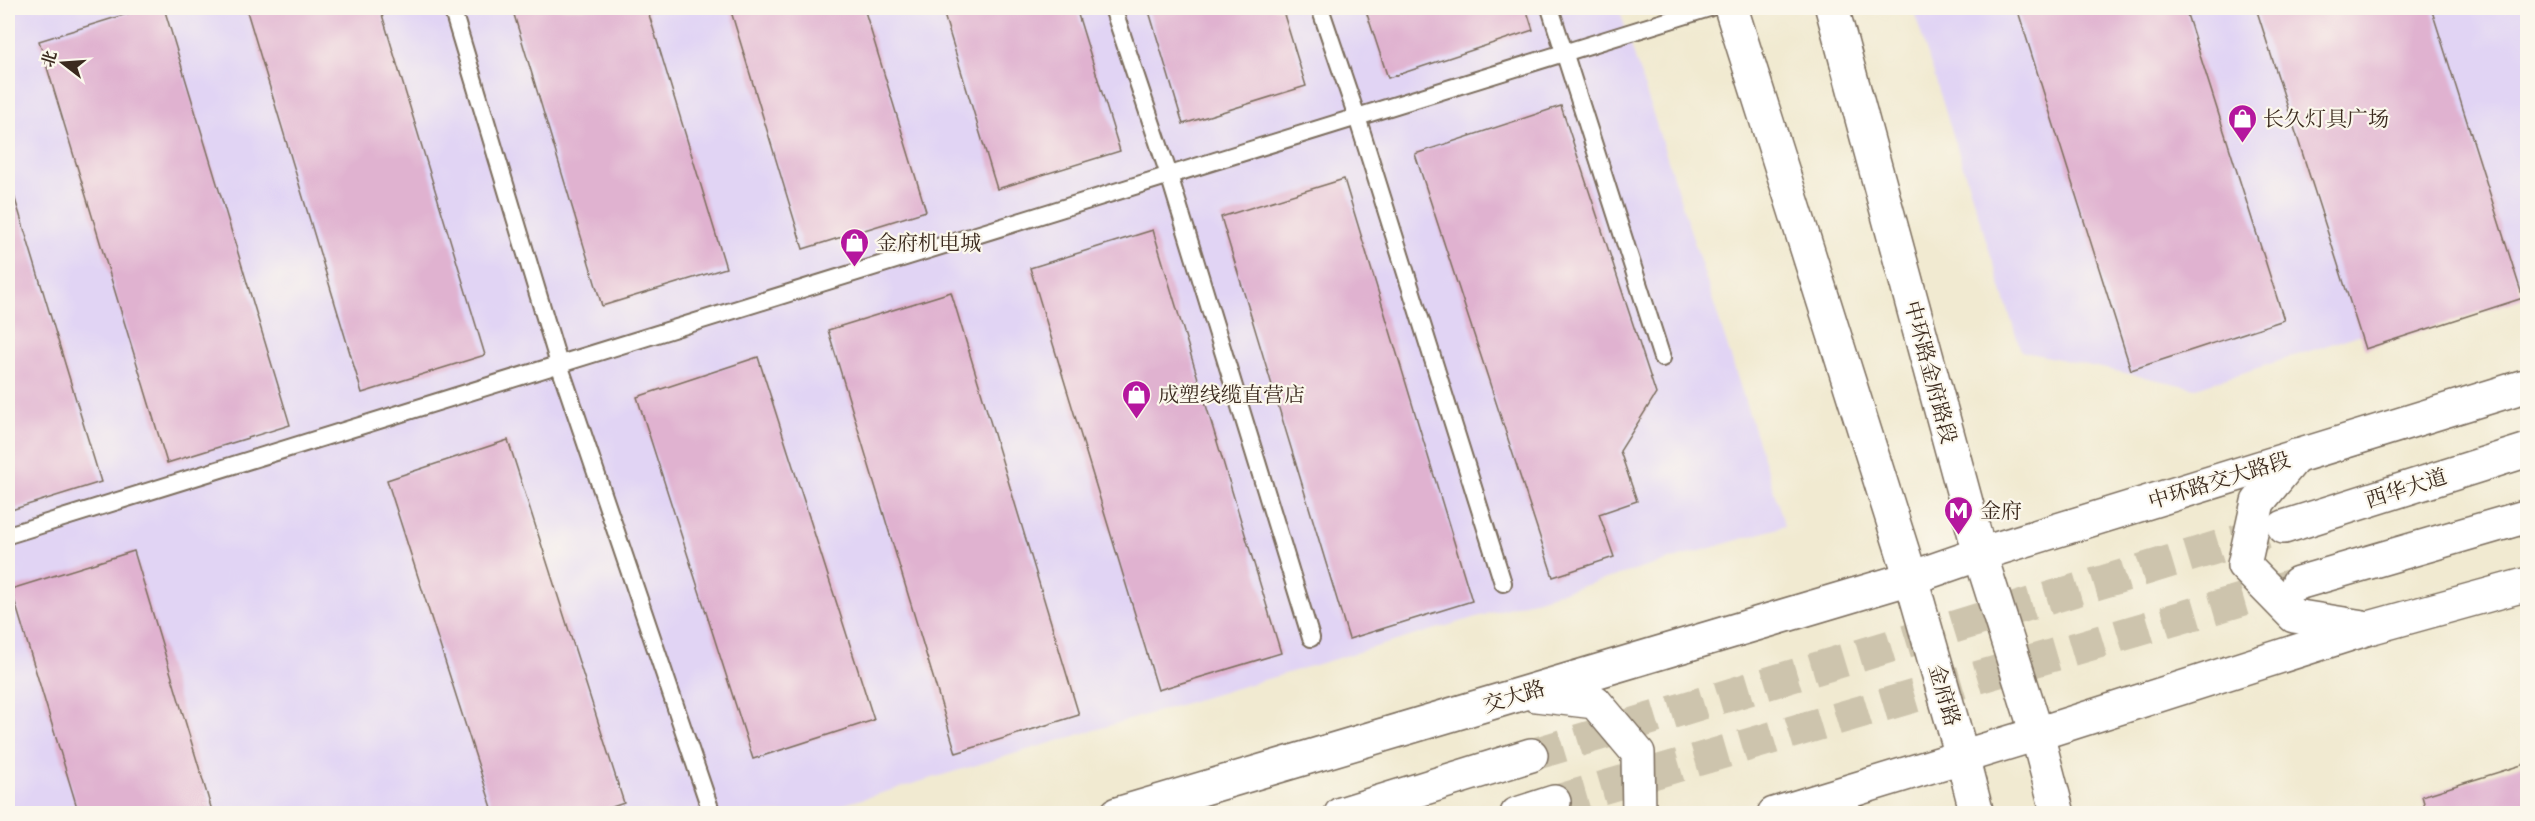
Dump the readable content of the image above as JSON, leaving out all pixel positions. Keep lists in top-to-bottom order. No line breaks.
{"streets":{"main road":["中环路金府路段","中环路交大路段","西华大道","金府路","交大路"]},"crossings":[["中环路金府路段","中环路交大路段"],["中环路交大路段","金府路"],["中环路交大路段","交大路"],["金府路","交大路"]],"places":{"shop":["长久灯具广场","金府机电城","成塑线缆直营店"],"metro station":["金府"]},"north":"left"}
